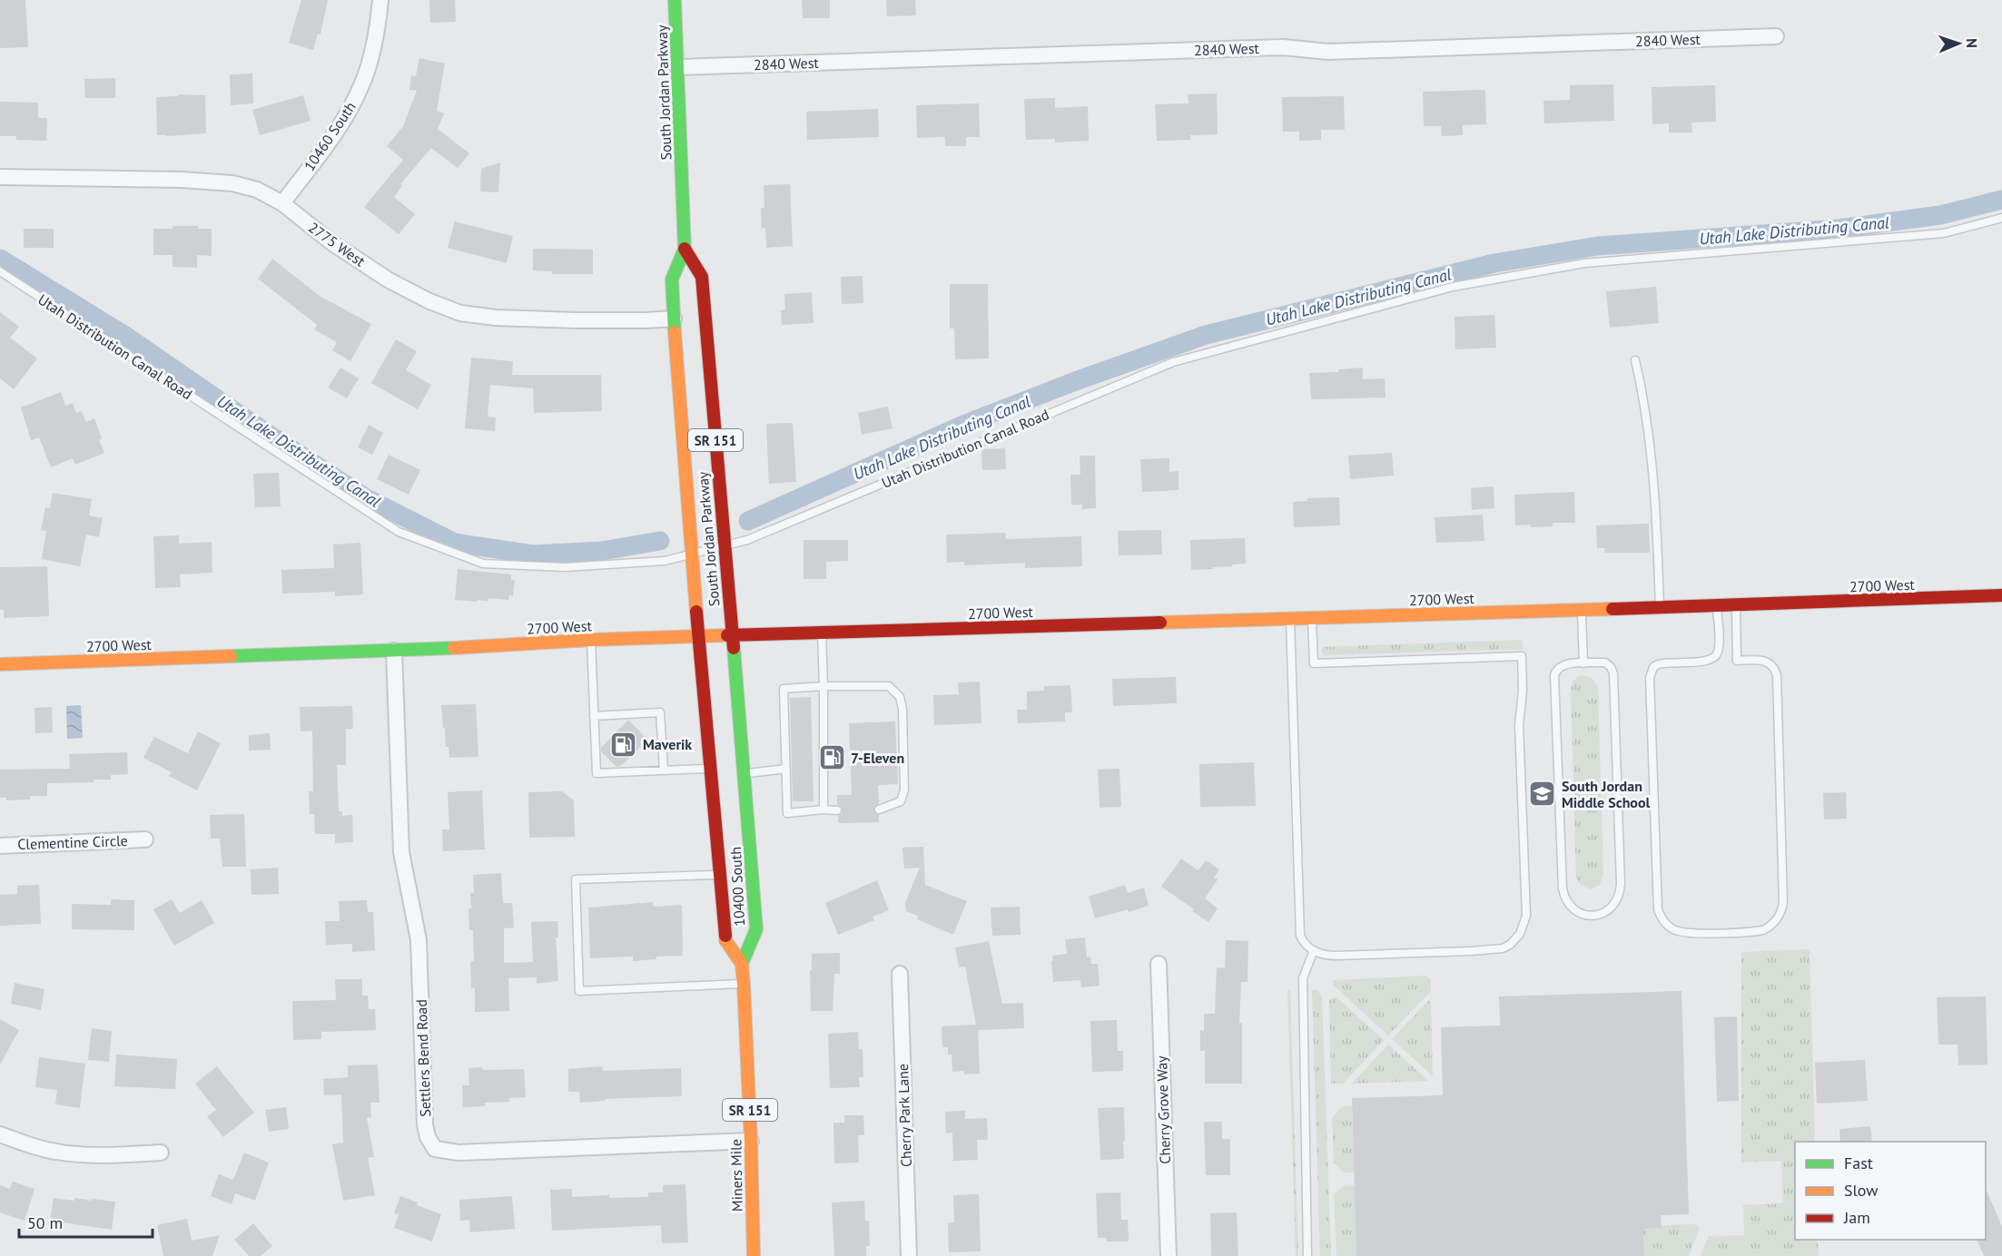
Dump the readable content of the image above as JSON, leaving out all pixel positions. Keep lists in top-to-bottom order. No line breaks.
{"streets":{"main road":["South Jordan Parkway","SR 151","2700 West","10400 South","Miners Mile"],"street":["2840 West","10460 South","2775 West","Clementine Circle","Settlers Bend Road","Cherry Grove Way","Cherry Park Lane"],"lane":["Utah Distribution Canal Road"]},"crossings":[["2840 West","South Jordan Parkway"],["South Jordan Parkway","2775 West"],["South Jordan Parkway","Utah Distribution Canal Road"],["South Jordan Parkway","2700 West"],["South Jordan Parkway","10400 South"],["10460 South","2775 West"],["2700 West","10400 South"],["2700 West","Settlers Bend Road"],["10400 South","Miners Mile"],["Settlers Bend Road","Miners Mile"]],"water":["Utah Lake Distributing Canal"],"places":{"fuel station":["Maverik","7-Eleven"],"school or university":["South Jordan Middle School"]},"legend":["Fast","Slow","Jam"],"scale_bar":"50 m","north":"right"}
